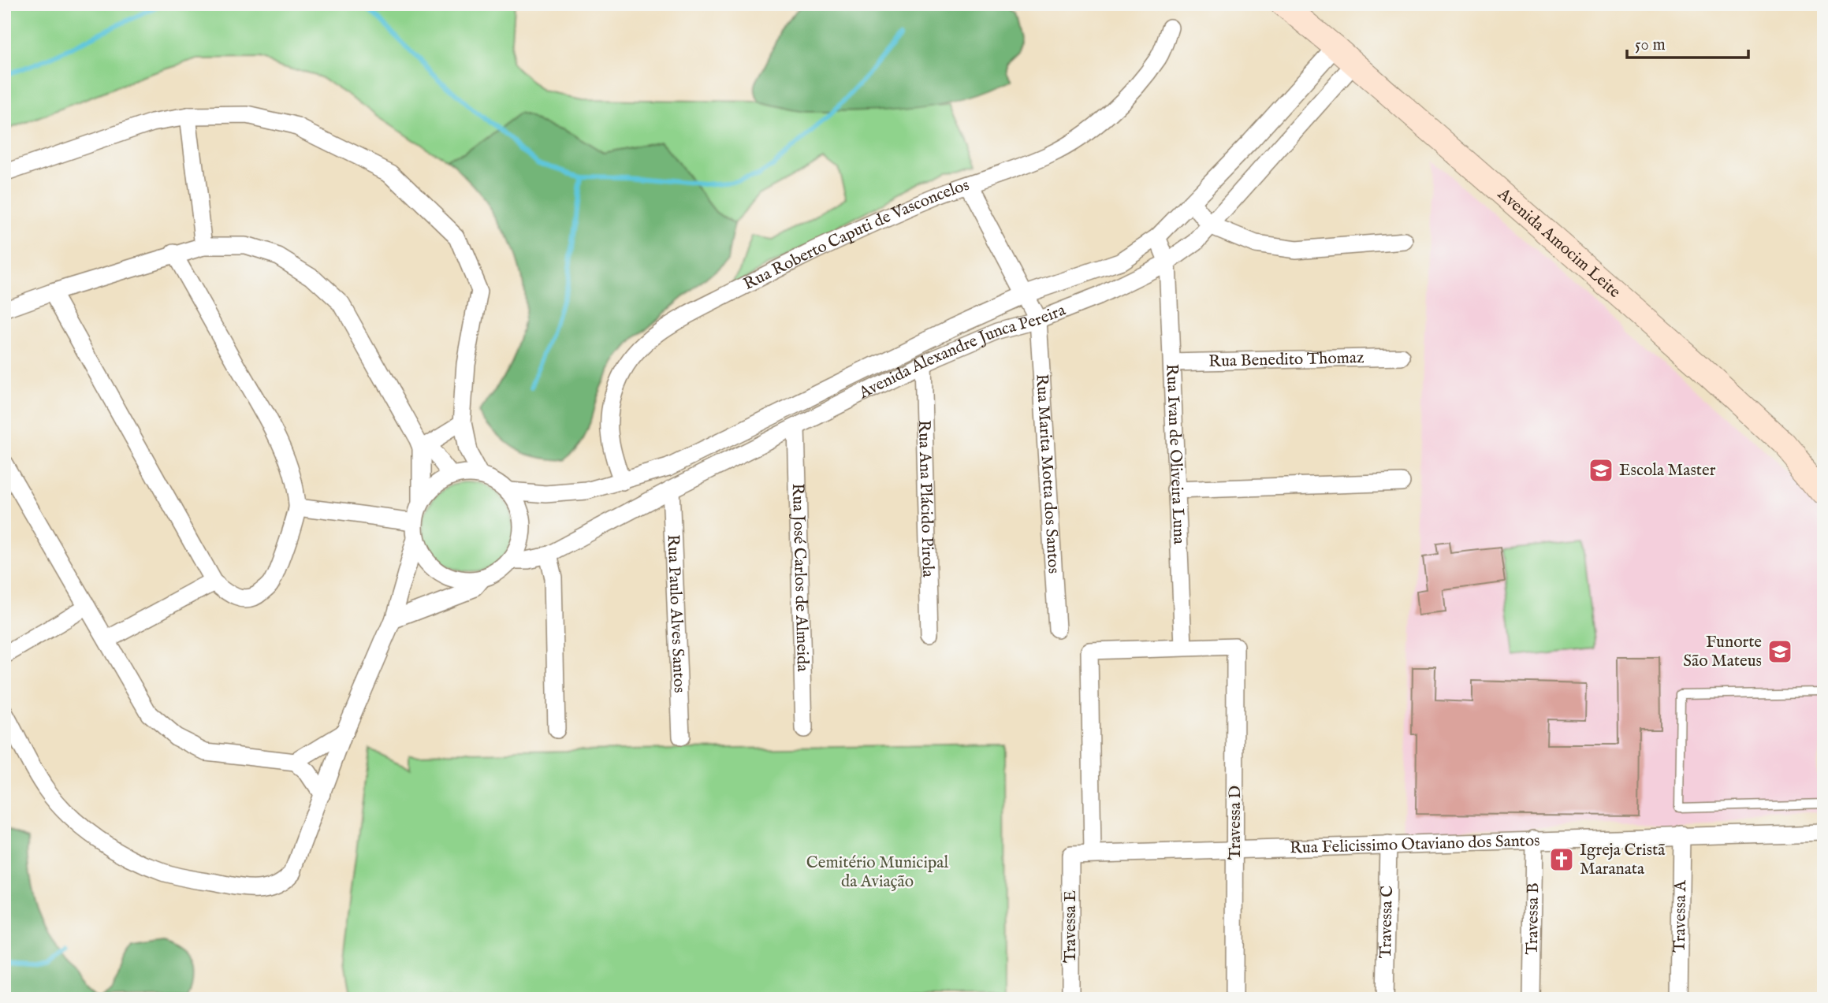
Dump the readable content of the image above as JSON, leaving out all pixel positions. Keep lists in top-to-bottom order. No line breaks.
{"streets":{"street":["Rua Roberto Caputi de Vasconcelos","Avenida Amocim Leite","Avenida Alexandre Junca Pereira","Rua Benedito Thomaz","Rua Ivan de Oliveira Luna","Rua Marita Motta dos Santos","Rua Ana Plácido Pirola","Rua José Carlos de Almeida","Rua Paulo Alves Santos","Travessa D","Rua Felicissimo Otaviano dos Santos","Travessa A","Travessa B","Travessa C","Travessa E"]},"crossings":[["Rua Roberto Caputi de Vasconcelos","Avenida Alexandre Junca Pereira"],["Avenida Amocim Leite","Avenida Alexandre Junca Pereira"],["Avenida Alexandre Junca Pereira","Rua Ivan de Oliveira Luna"],["Avenida Alexandre Junca Pereira","Rua Marita Motta dos Santos"],["Avenida Alexandre Junca Pereira","Rua Ana Plácido Pirola"],["Avenida Alexandre Junca Pereira","Rua José Carlos de Almeida"],["Avenida Alexandre Junca Pereira","Rua Paulo Alves Santos"],["Rua Benedito Thomaz","Rua Ivan de Oliveira Luna"],["Rua Ivan de Oliveira Luna","Travessa D"],["Travessa D","Rua Felicissimo Otaviano dos Santos"],["Rua Felicissimo Otaviano dos Santos","Travessa A"],["Rua Felicissimo Otaviano dos Santos","Travessa B"],["Rua Felicissimo Otaviano dos Santos","Travessa C"],["Rua Felicissimo Otaviano dos Santos","Travessa E"]],"parks":["Cemitério Municipal da Aviação"],"places":{"school or university":["Escola Master","Funorte São Mateus"],"church":["Igreja Cristã Maranata"]},"scale_bar":"50 m"}
